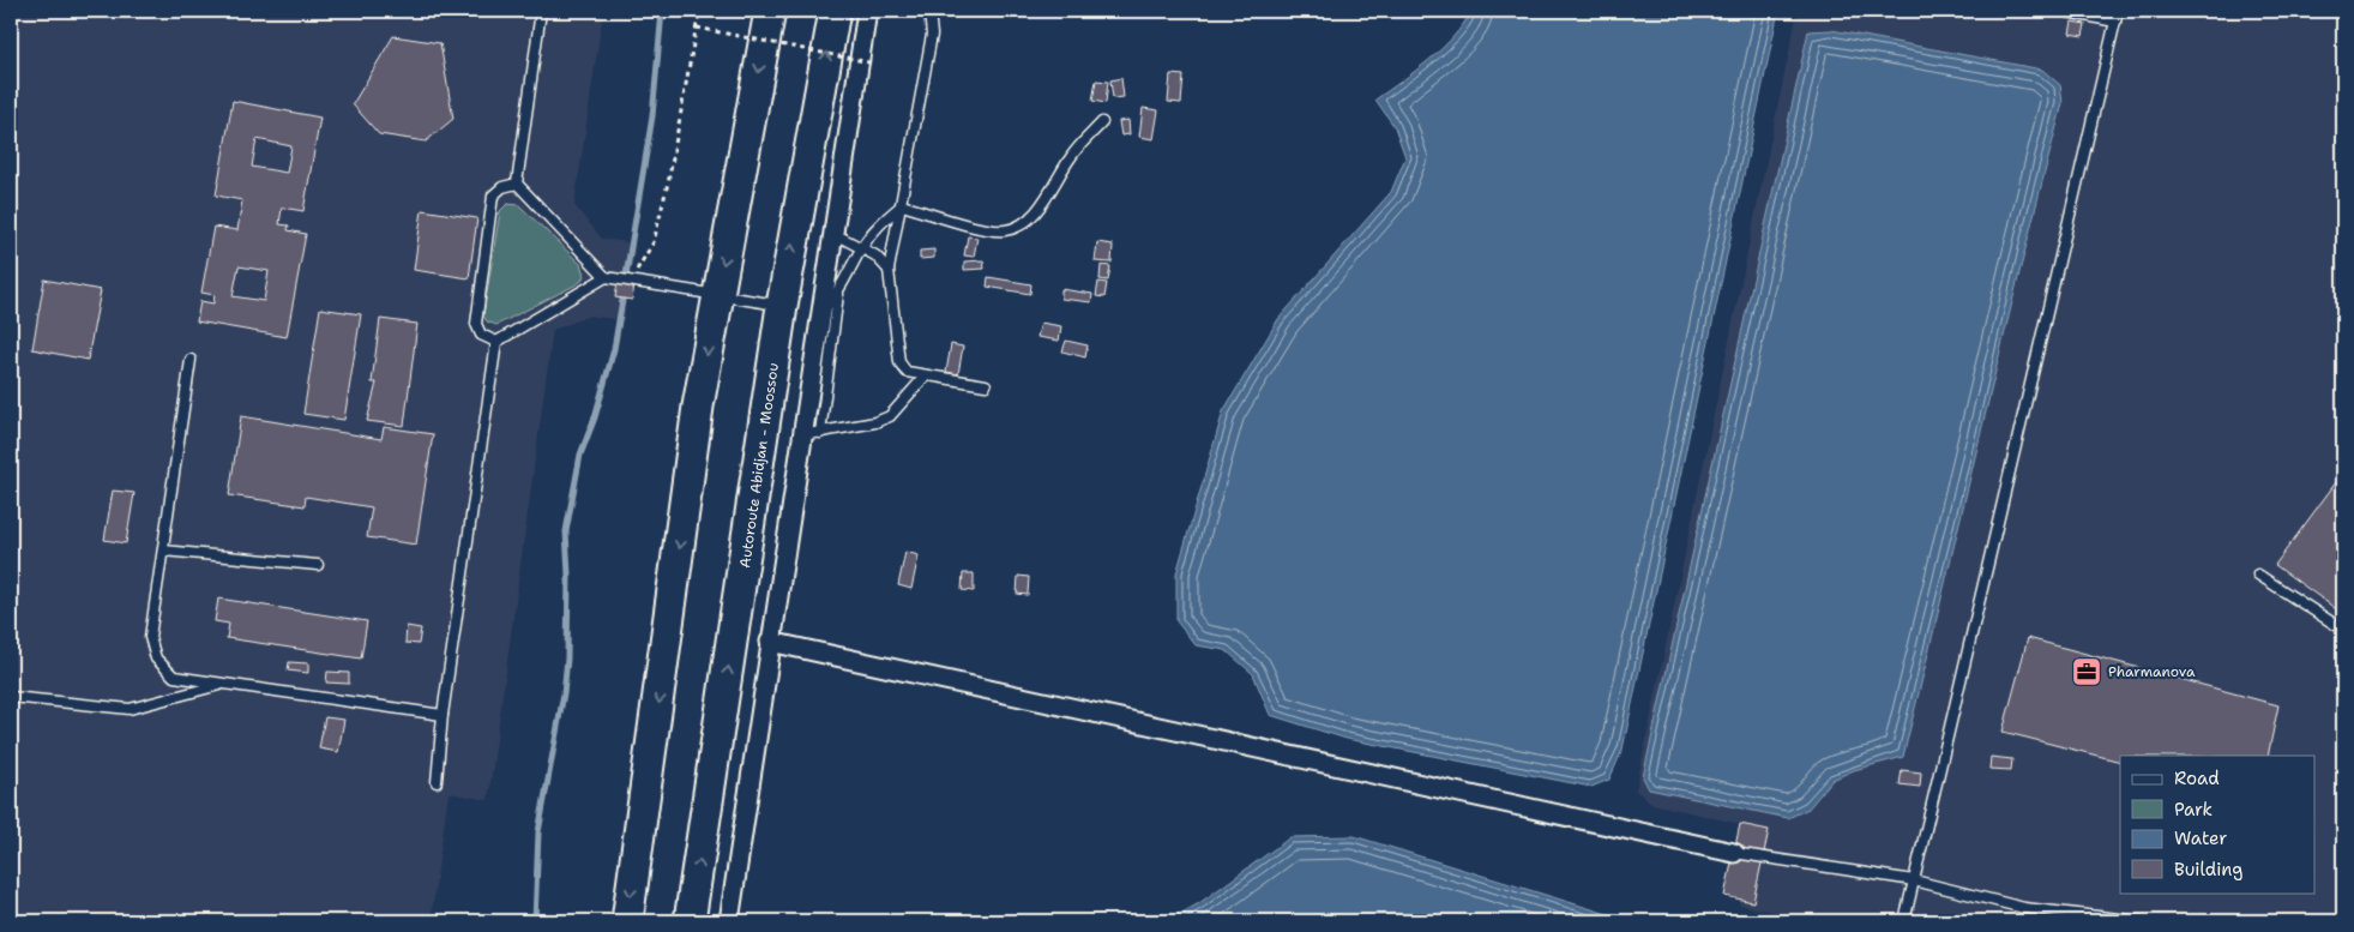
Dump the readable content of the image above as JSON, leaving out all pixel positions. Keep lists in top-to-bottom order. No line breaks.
{"streets":{"highway":["Autoroute Abidjan - Moossou"]},"places":{"office":["Pharmanova"]},"legend":["Road","Park","Water","Building"]}
